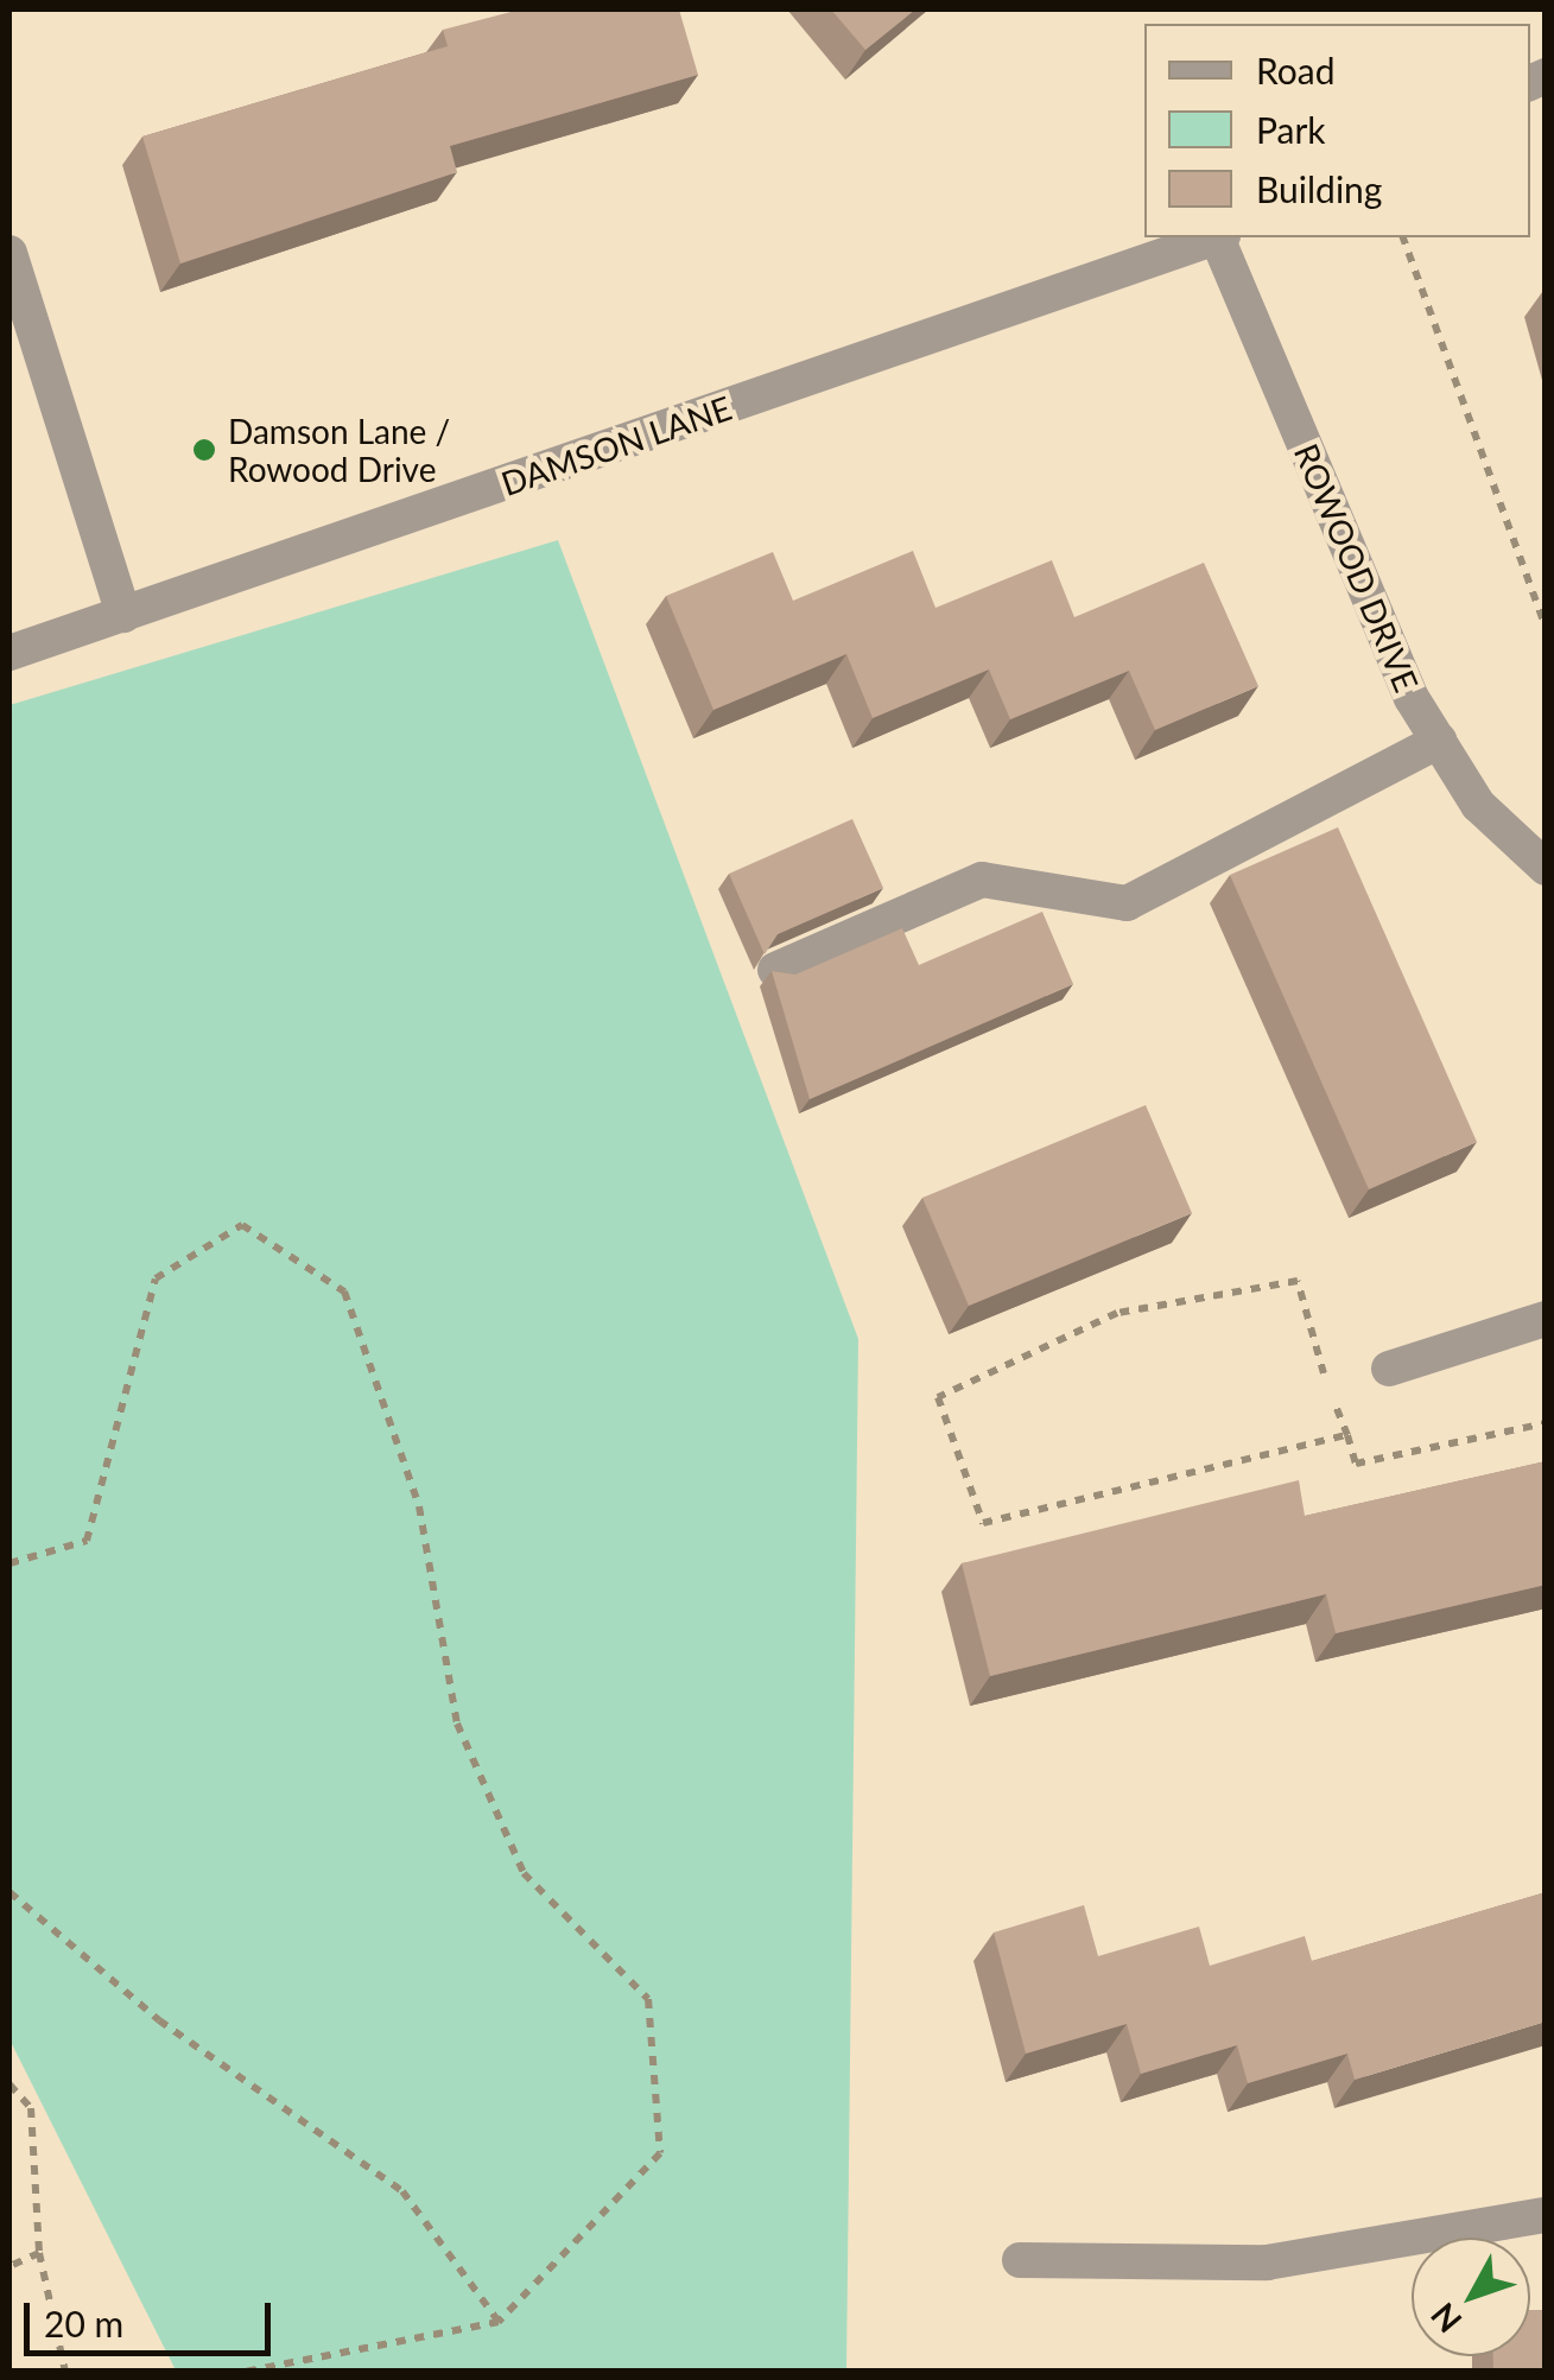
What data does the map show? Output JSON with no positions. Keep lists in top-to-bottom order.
{
  "streets": {
    "street": ["DAMSON LANE", "ROWOOD DRIVE"]
  },
  "places": ["Damson Lane / Rowood Drive"],
  "legend": ["Road", "Park", "Building"],
  "scale_bar": "20 m",
  "north": "bottom left"
}
